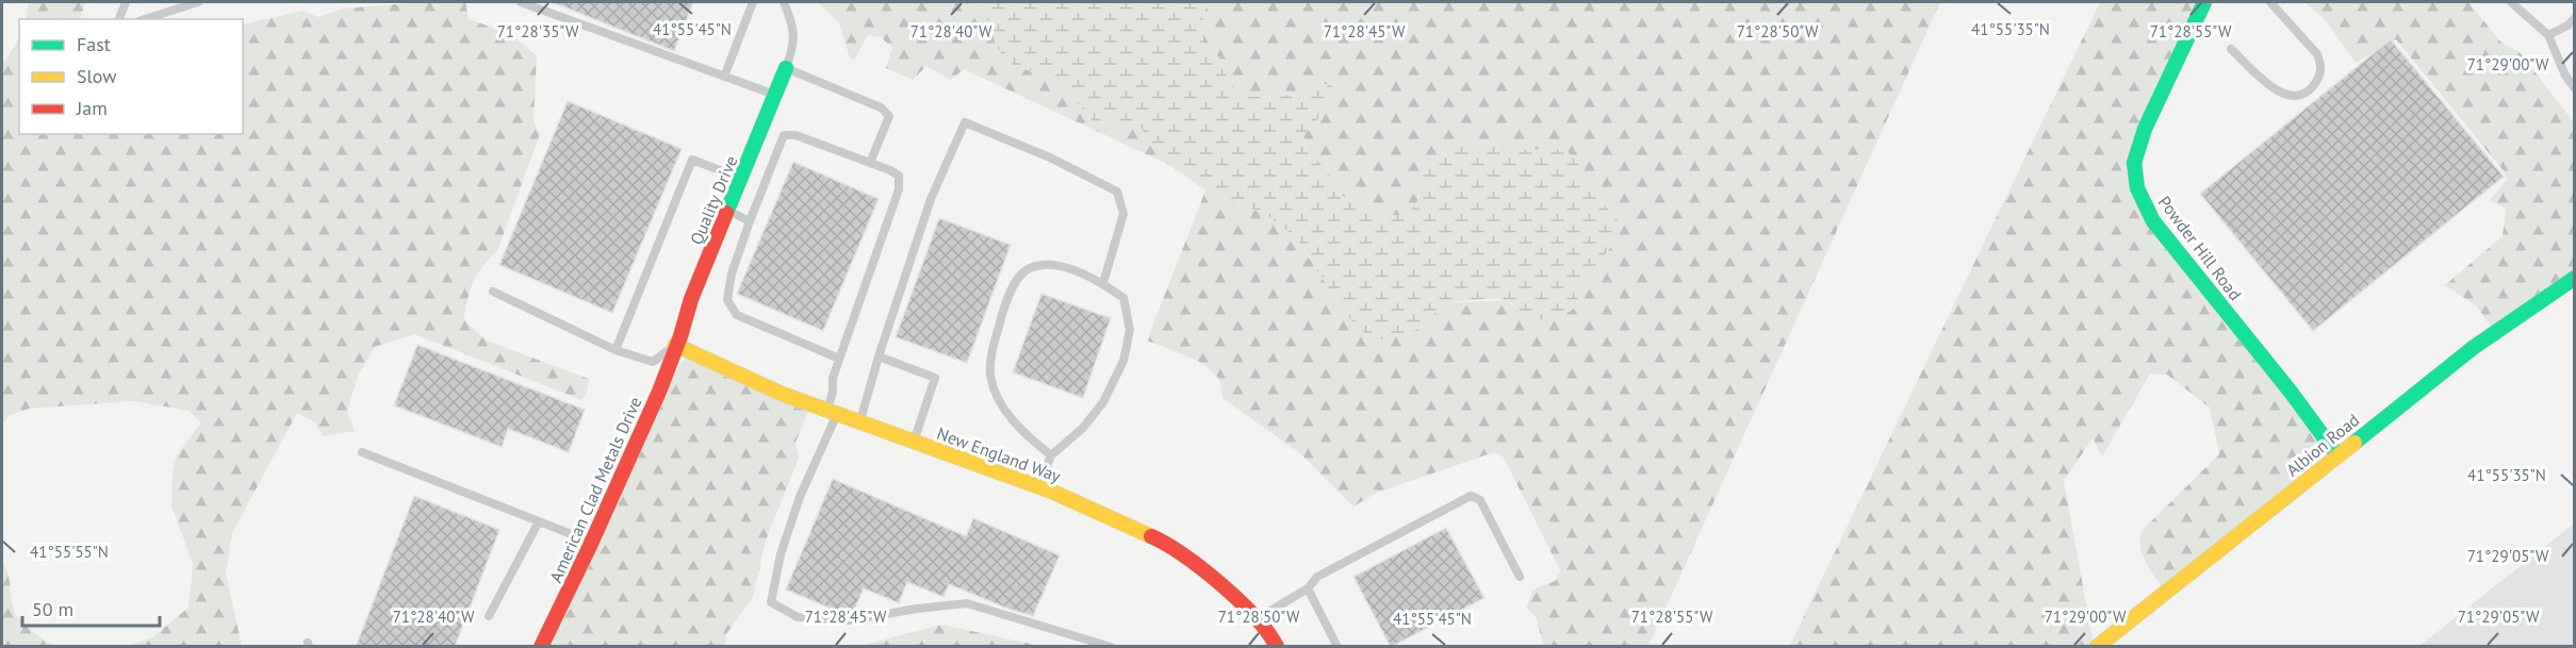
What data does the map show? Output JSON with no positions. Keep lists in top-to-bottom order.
{
  "streets": {
    "street": [
      "Quality Drive",
      "Powder Hill Road",
      "Albion Road",
      "New England Way",
      "American Clad Metals Drive"
    ]
  },
  "crossings": [
    ["Quality Drive", "New England Way"],
    ["Quality Drive", "American Clad Metals Drive"],
    ["Powder Hill Road", "Albion Road"],
    ["New England Way", "American Clad Metals Drive"]
  ],
  "legend": ["Fast", "Slow", "Jam"],
  "scale_bar": "50 m",
  "coordinates": [
    "41°55'45\"N",
    "41°55'35\"N",
    "71°28'35\"W",
    "71°28'40\"W",
    "71°28'45\"W",
    "71°28'50\"W",
    "71°28'55\"W",
    "71°29'00\"W",
    "41°55'55\"N",
    "71°29'05\"W"
  ]
}
